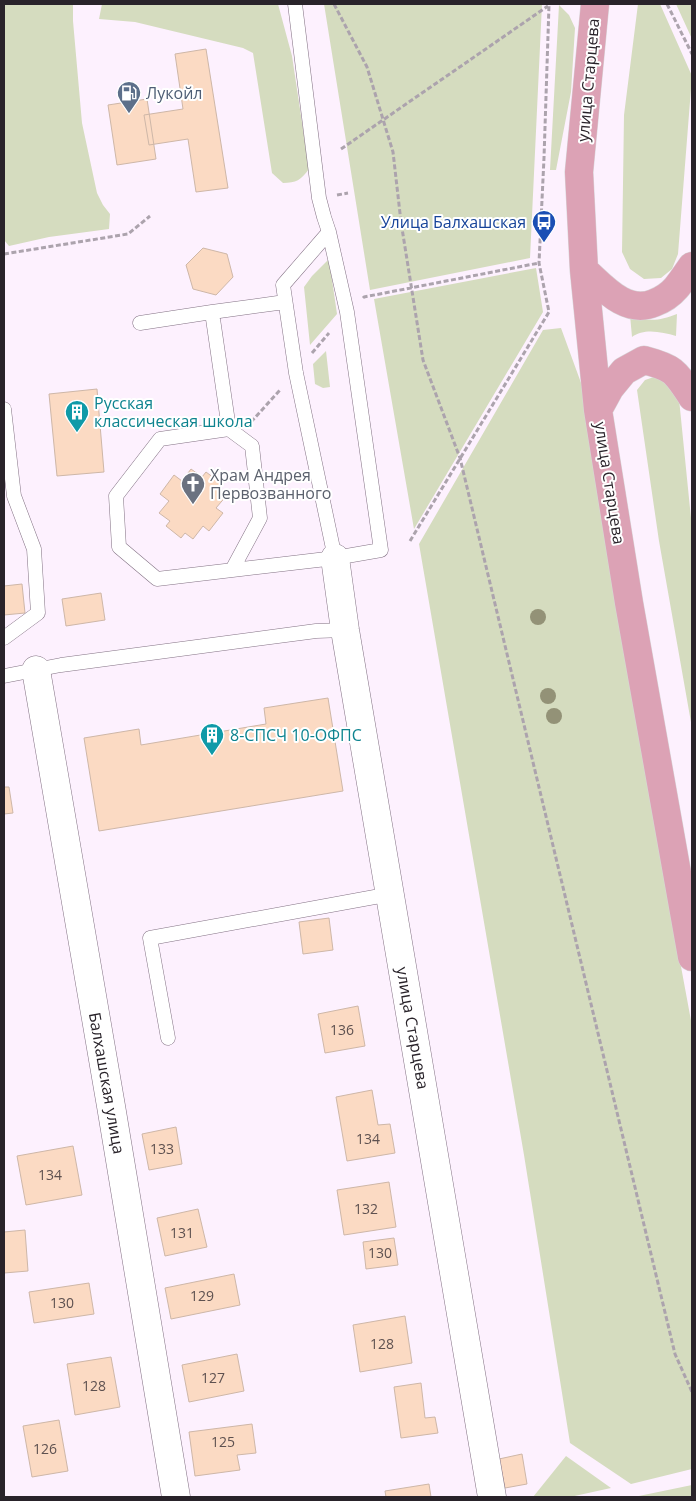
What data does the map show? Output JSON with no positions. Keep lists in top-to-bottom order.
{
  "streets": {
    "main road": ["улица Старцева"],
    "street": ["Балхашская улица"]
  },
  "places": {
    "fuel station": ["Лукойл"],
    "bus stop": ["Улица Балхашская"],
    "building": ["Русская классическая школа", "8-СПСЧ 10-ОФПС"],
    "church": ["Храм Андрея Первозванного"]
  },
  "house_numbers": [
    "136",
    "134",
    "133",
    "134",
    "132",
    "131",
    "130",
    "129",
    "130",
    "128",
    "127",
    "128",
    "125",
    "126"
  ]
}
